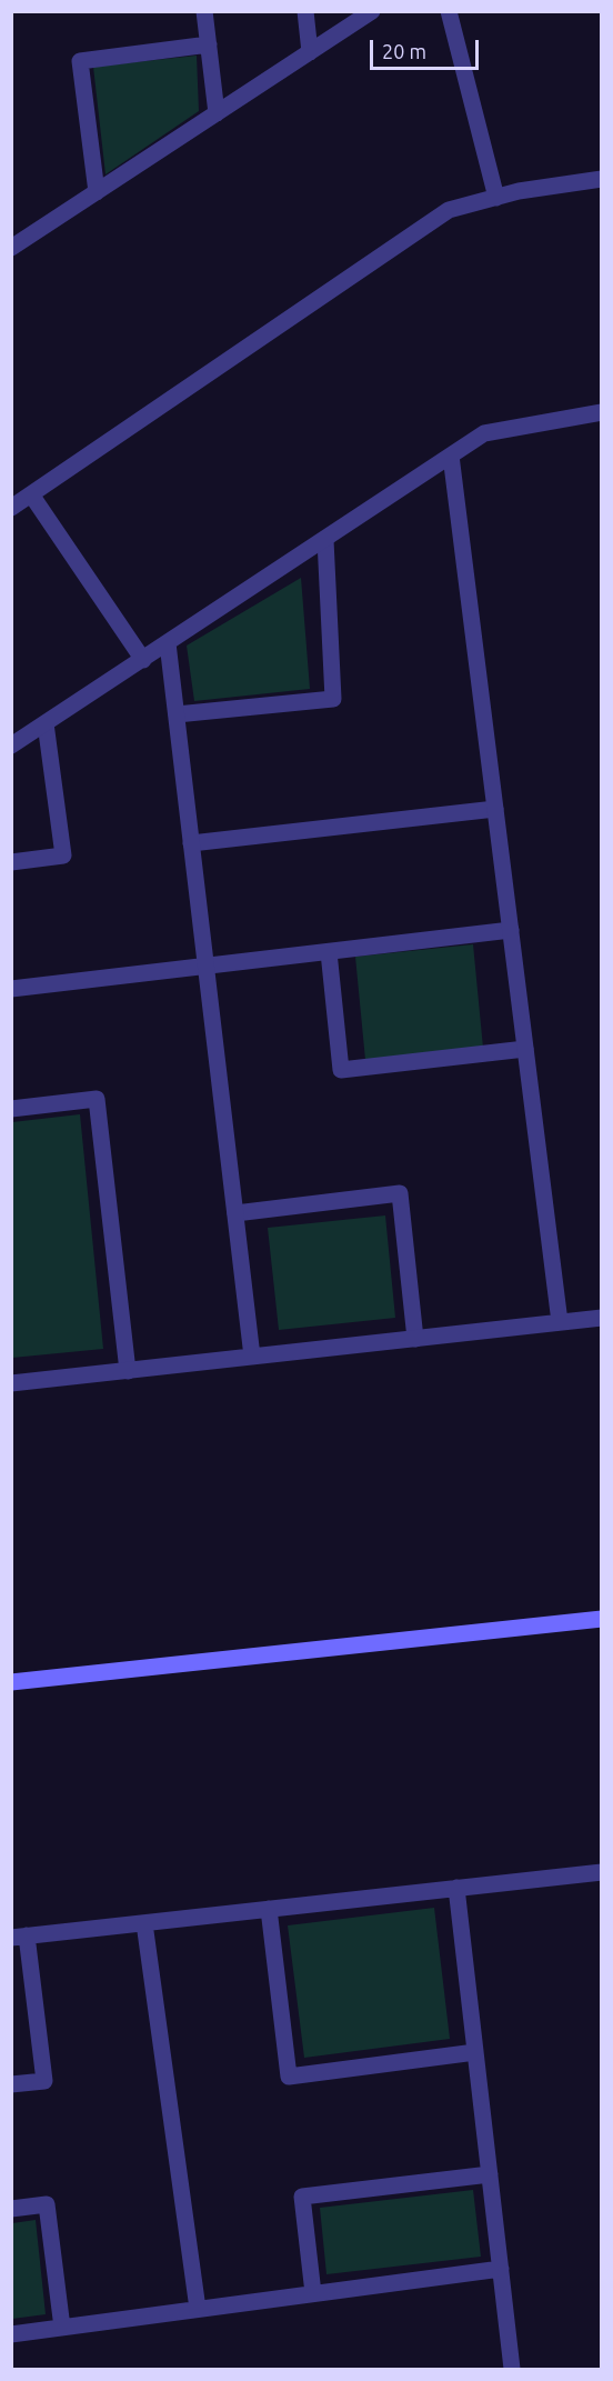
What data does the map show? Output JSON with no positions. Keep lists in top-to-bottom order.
{
  "scale_bar": "20 m"
}
